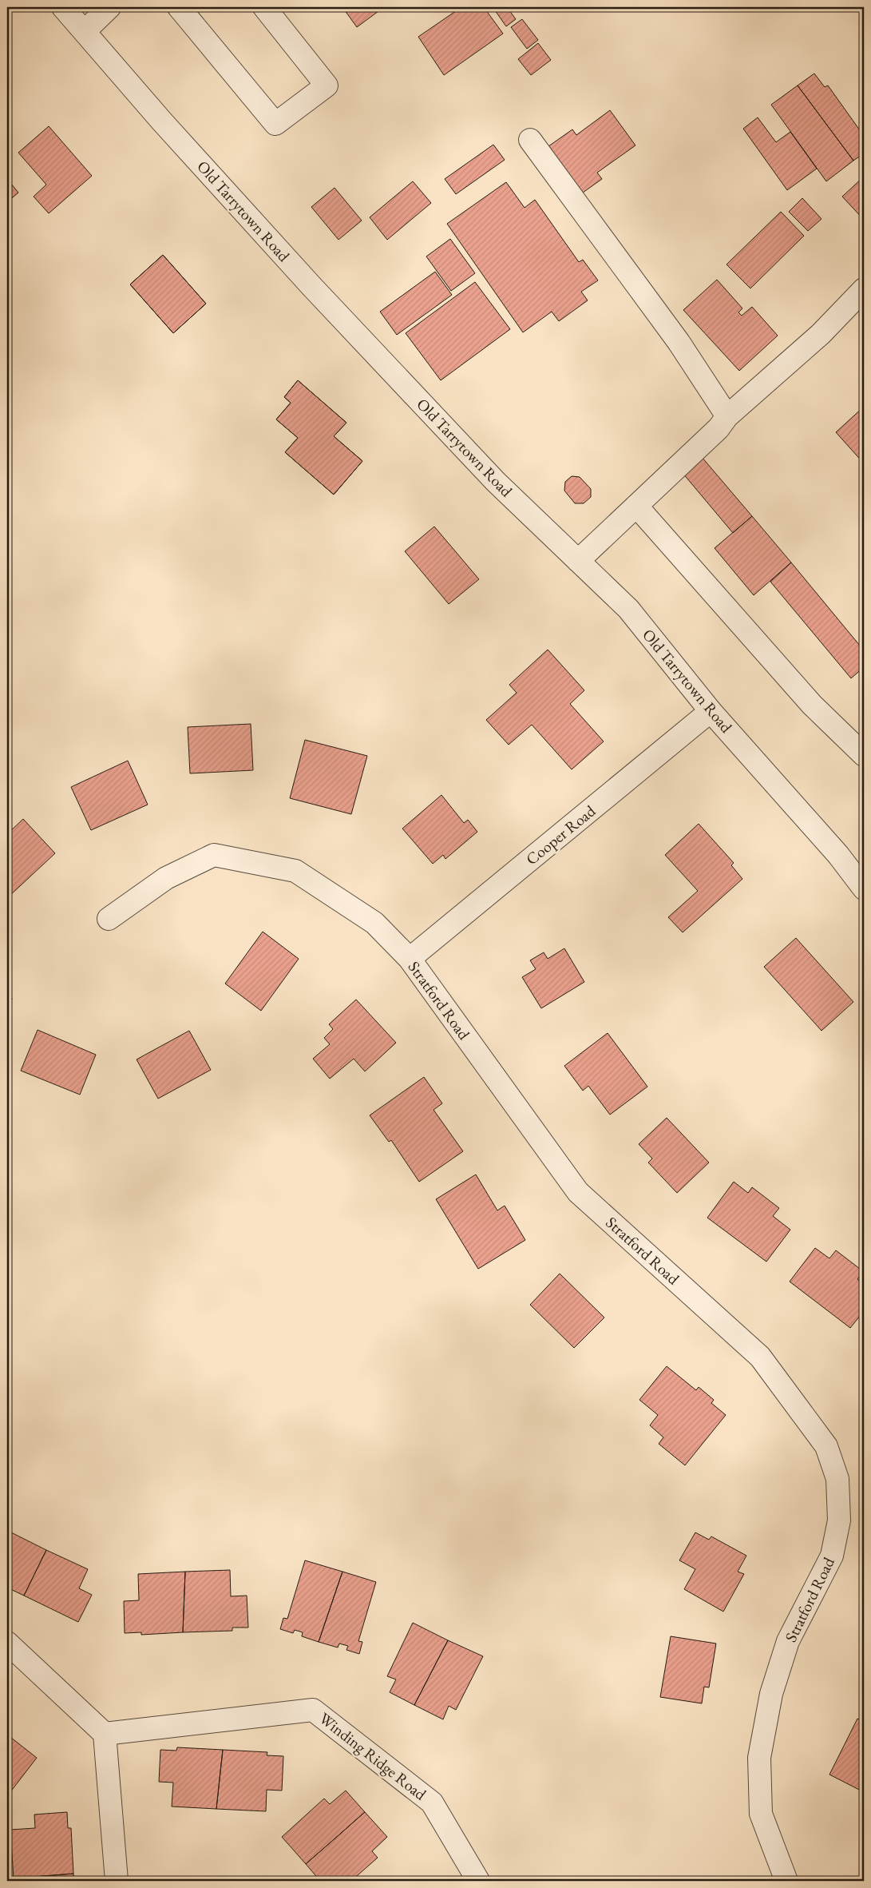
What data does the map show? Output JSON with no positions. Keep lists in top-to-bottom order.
{
  "streets": {
    "street": [
      "Old Tarrytown Road",
      "Cooper Road",
      "Stratford Road",
      "Winding Ridge Road"
    ]
  },
  "crossings": [
    ["Old Tarrytown Road", "Cooper Road"],
    ["Cooper Road", "Stratford Road"]
  ]
}
